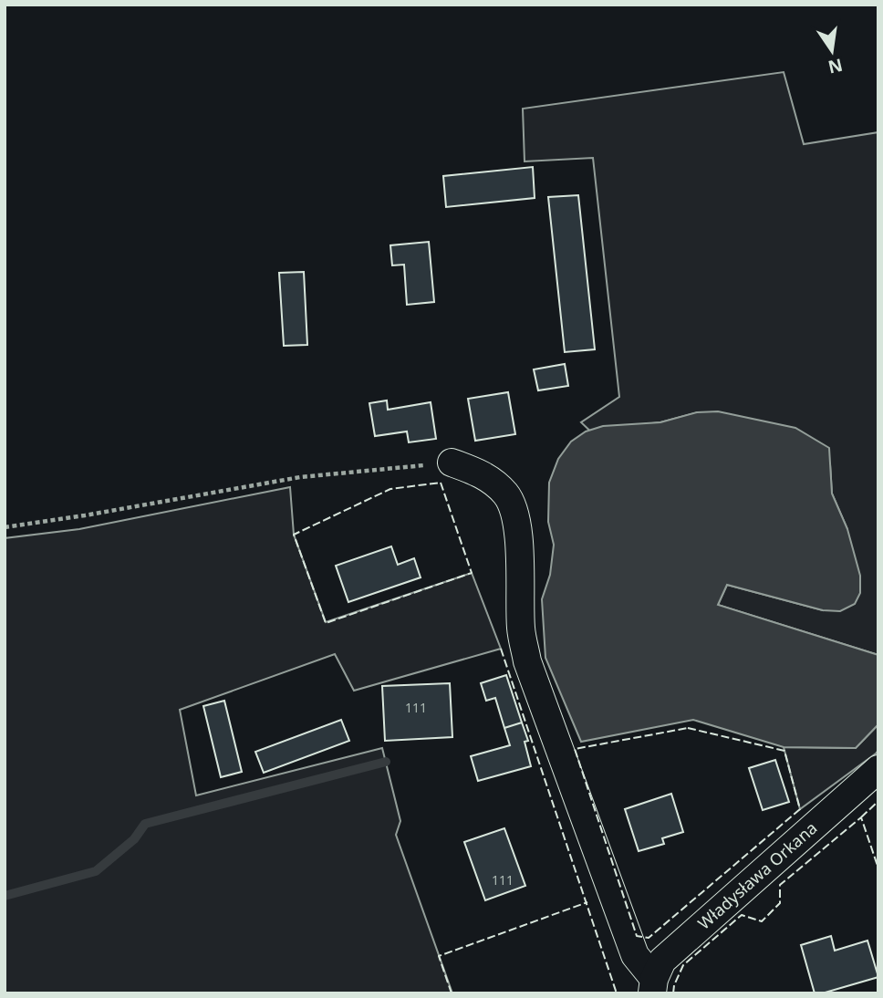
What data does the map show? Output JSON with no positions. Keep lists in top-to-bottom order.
{
  "streets": {
    "street": ["Władysława Orkana"]
  },
  "house_numbers": ["111", "111"],
  "north": "bottom"
}
